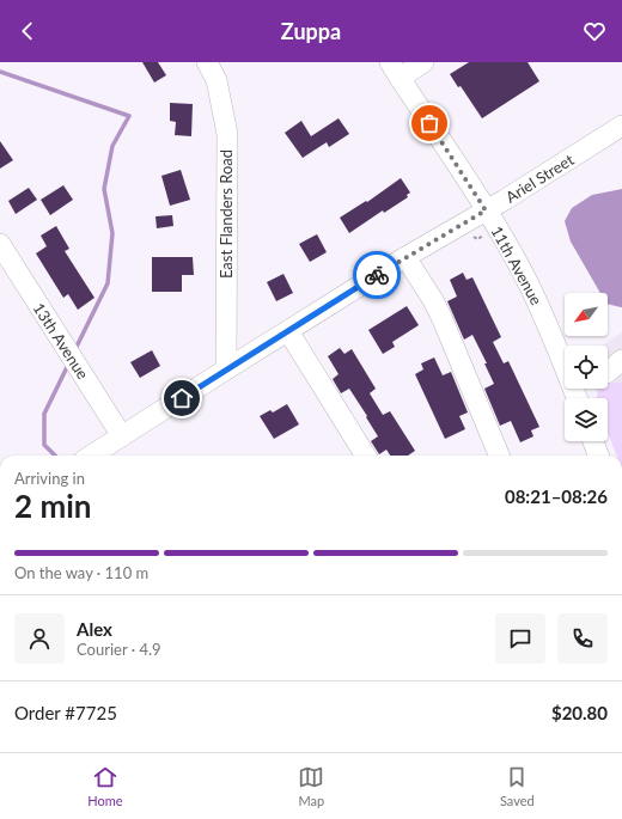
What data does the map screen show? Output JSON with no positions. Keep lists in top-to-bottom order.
{
  "streets": {
    "street": [
      "Ariel Street",
      "East Flanders Road",
      "11th Avenue",
      "13th Avenue"
    ]
  },
  "crossings": [
    ["Ariel Street", "East Flanders Road"],
    ["Ariel Street", "11th Avenue"],
    ["Ariel Street", "13th Avenue"]
  ],
  "north": "bottom left",
  "page": {
    "header": "Zuppa",
    "heading": ["2 min", "Arriving in", "08:21–08:26"],
    "panel": [
      "Alex",
      "Courier · 4.9",
      "Order #7725",
      "$20.80"
    ],
    "bar": "On the way · 110 m",
    "tabs": ["Home", "Map", "Saved"]
  }
}
